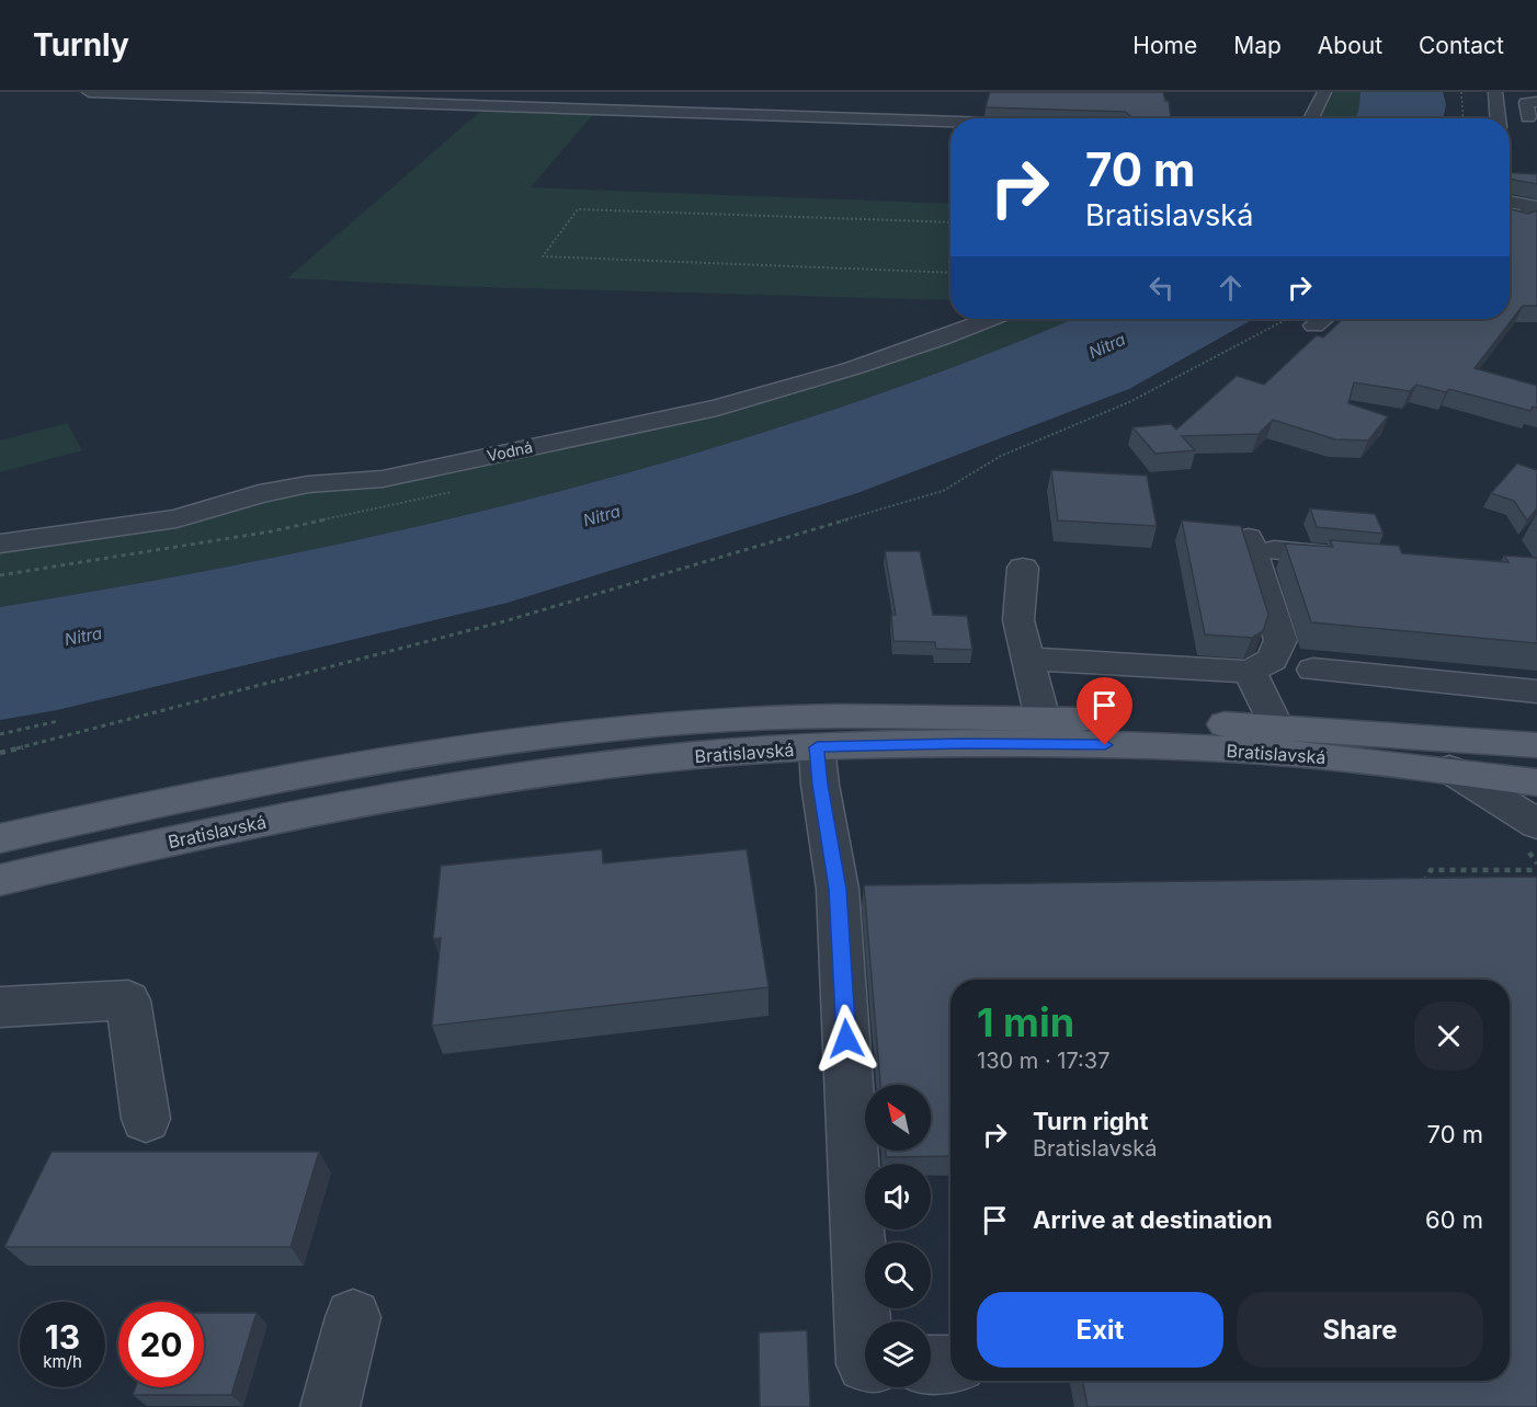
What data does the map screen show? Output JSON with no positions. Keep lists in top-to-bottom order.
{
  "streets": {
    "main road": ["Bratislavská"],
    "street": ["Vodná"]
  },
  "water": ["Nitra"],
  "north": "top left",
  "page": {
    "header": "Turnly",
    "nav": [
      "Home",
      "Map",
      "About",
      "Contact"
    ],
    "turn": ["70 m", "Bratislavská"],
    "heading": ["1 min", "130 m · 17:37"],
    "list": [
      {
        "name": "Turn right",
        "note": "Bratislavská",
        "value": "70 m"
      },
      {
        "name": "Arrive at destination",
        "value": "60 m"
      }
    ],
    "buttons": ["Exit", "Share"],
    "speed": "13 km/h",
    "limit": "20"
  }
}
